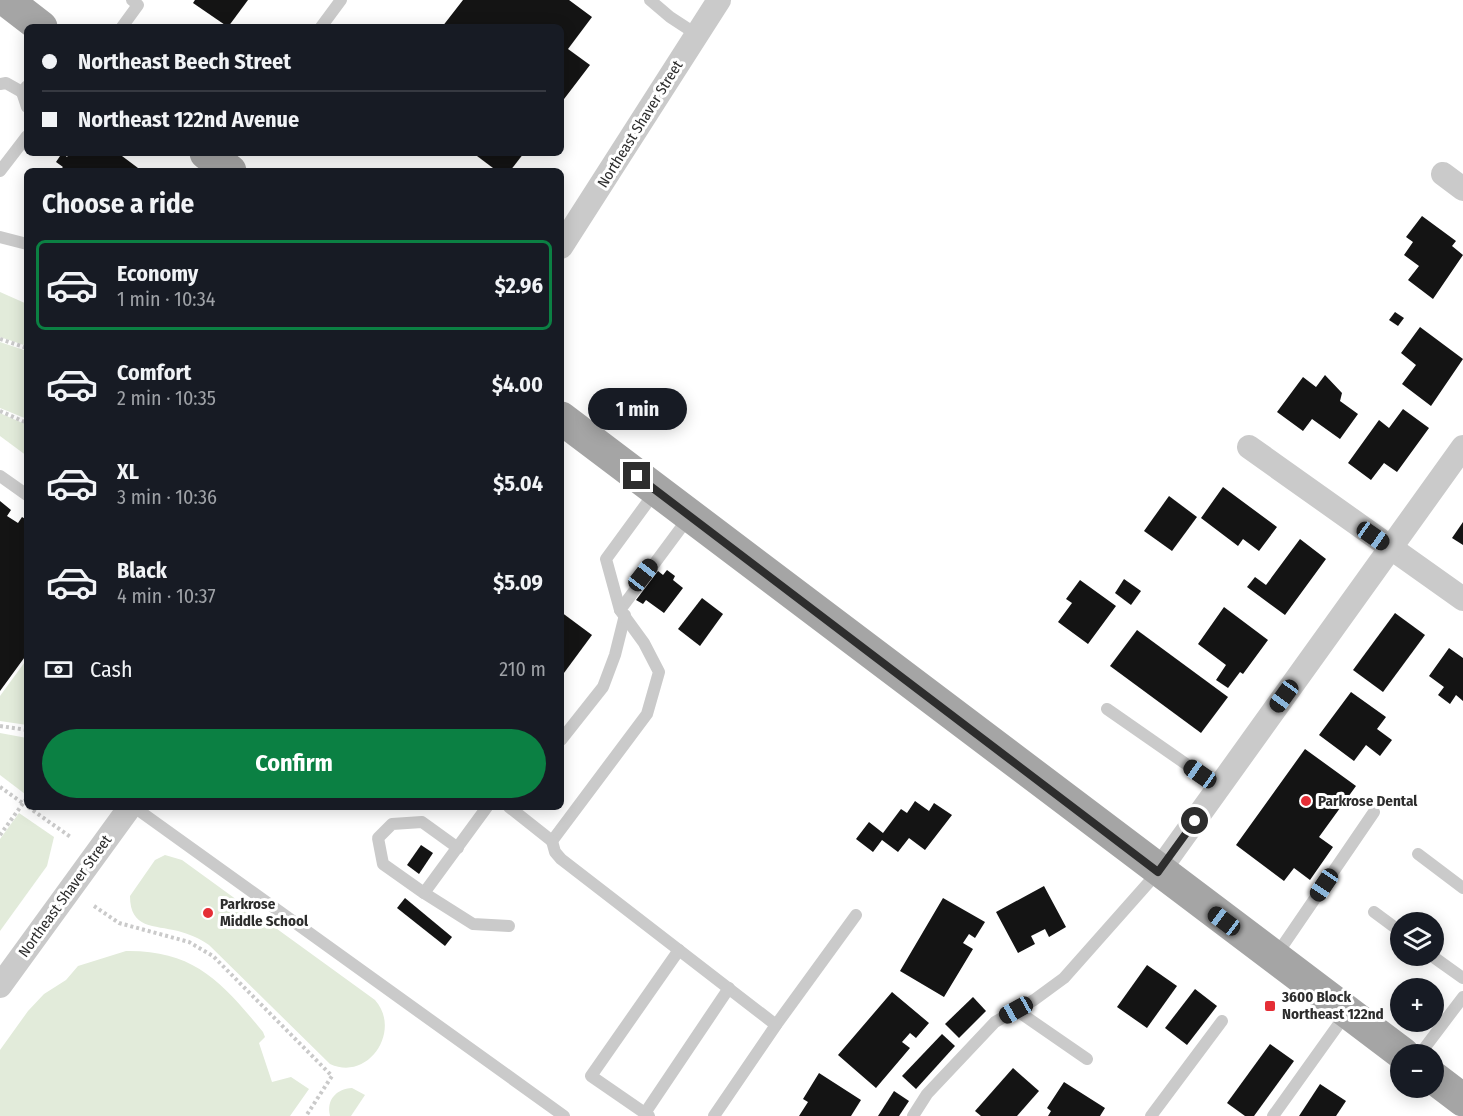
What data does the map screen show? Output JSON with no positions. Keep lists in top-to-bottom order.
{
  "streets": {
    "street": ["Northeast Shaver Street"]
  },
  "places": {
    "other": ["Parkrose Dental", "Parkrose Middle School"],
    "transit": ["3600 Block Northeast 122nd"]
  },
  "page": {
    "banner": ["Northeast Beech Street", "Northeast 122nd Avenue"],
    "heading": "Choose a ride",
    "list": [
      {
        "name": "Economy",
        "note": "1 min · 10:34",
        "value": "$2.96"
      },
      {
        "name": "Comfort",
        "note": "2 min · 10:35",
        "value": "$4.00"
      },
      {
        "name": "XL",
        "note": "3 min · 10:36",
        "value": "$5.04"
      },
      {
        "name": "Black",
        "note": "4 min · 10:37",
        "value": "$5.09"
      }
    ],
    "bubble": "1 min",
    "pay": ["Cash", "210 m"],
    "buttons": "Confirm",
    "map_buttons": ["+", "−"]
  }
}
